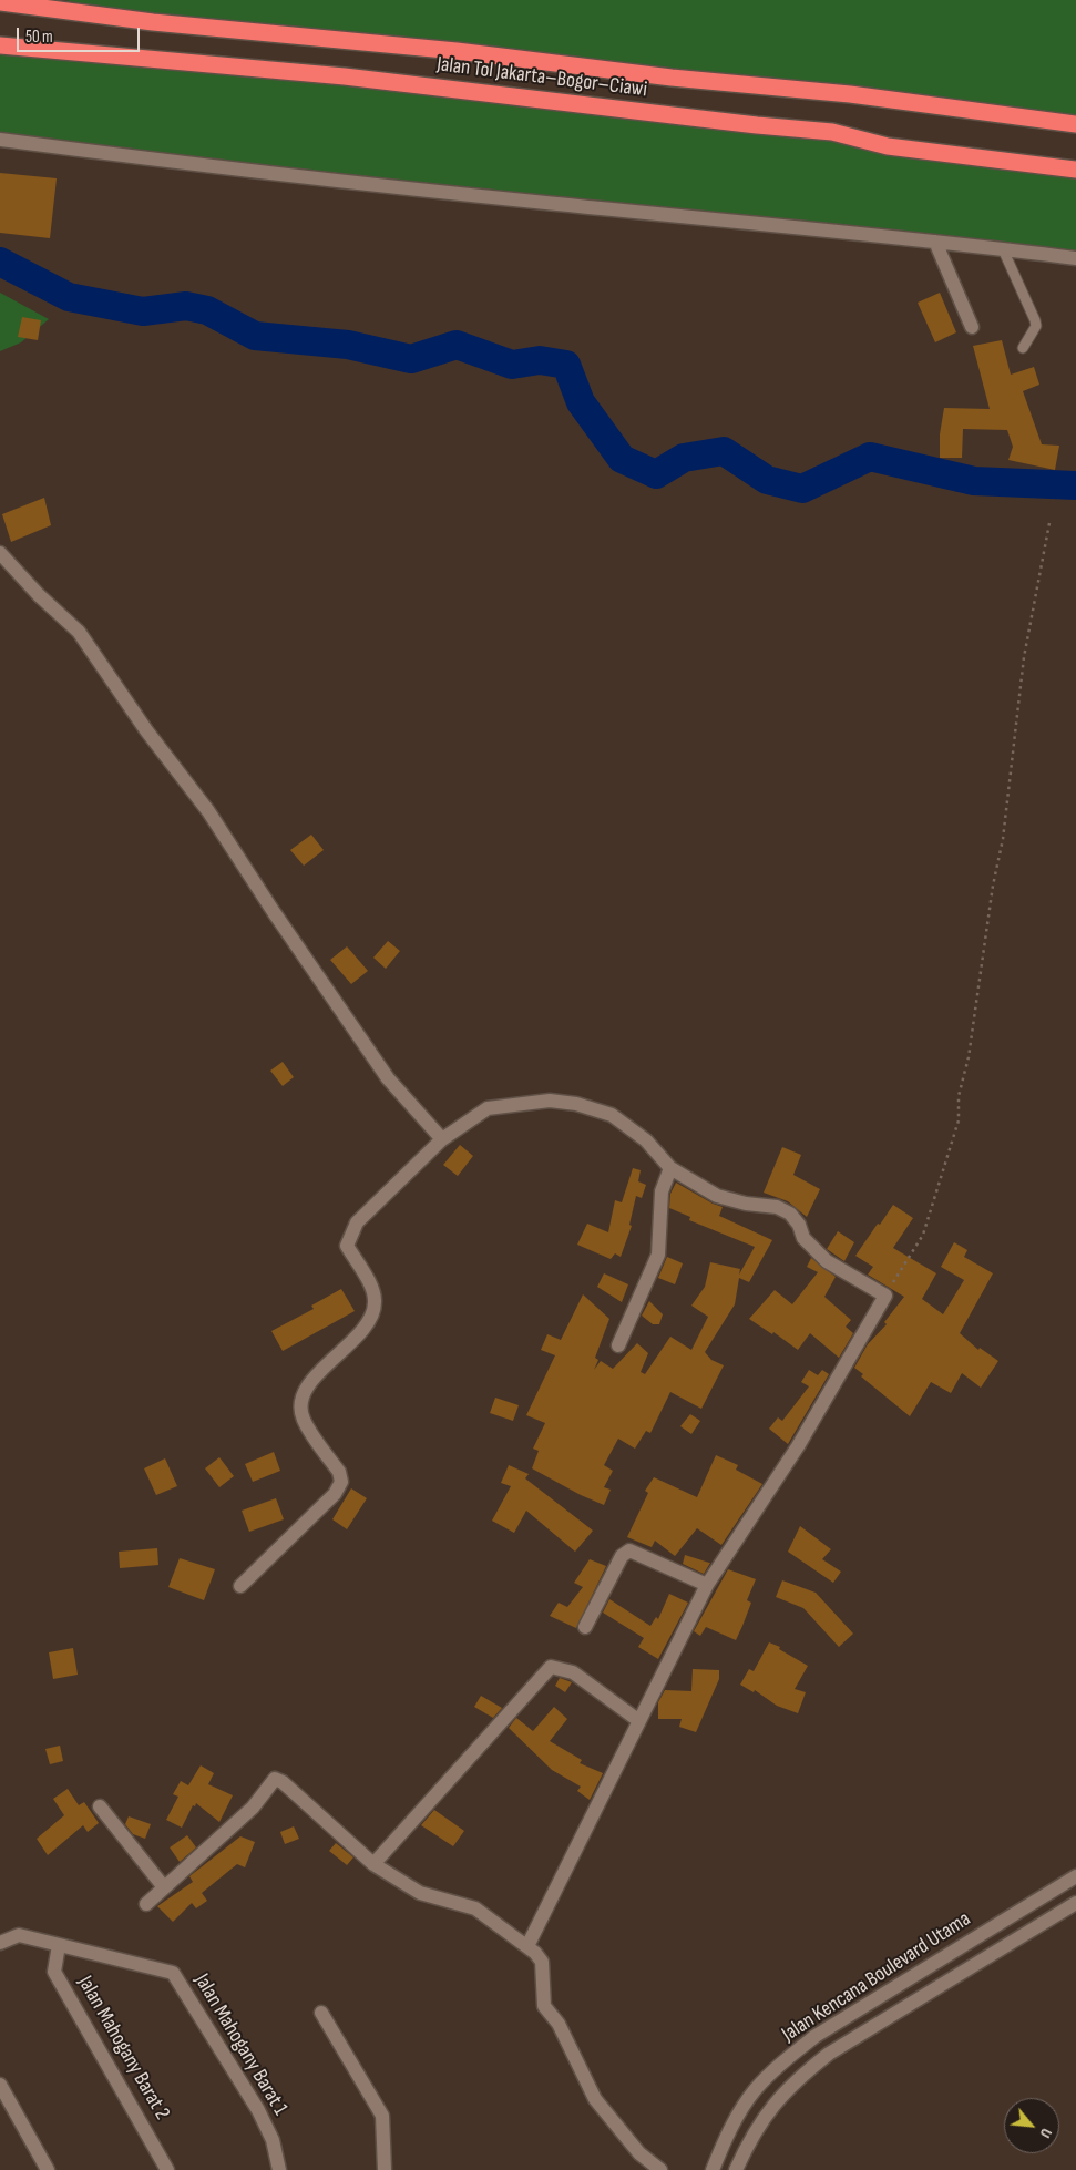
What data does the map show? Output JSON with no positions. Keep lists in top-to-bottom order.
{
  "streets": {
    "highway": ["Jalan Tol Jakarta–Bogor–Ciawi"],
    "street": ["Jalan Kencana Boulevard Utama", "Jalan Mahogany Barat 1", "Jalan Mahogany Barat 2"]
  },
  "crossings": [
    ["Jalan Mahogany Barat 1", "Jalan Mahogany Barat 2"]
  ],
  "scale_bar": "50 m",
  "north": "bottom right"
}
